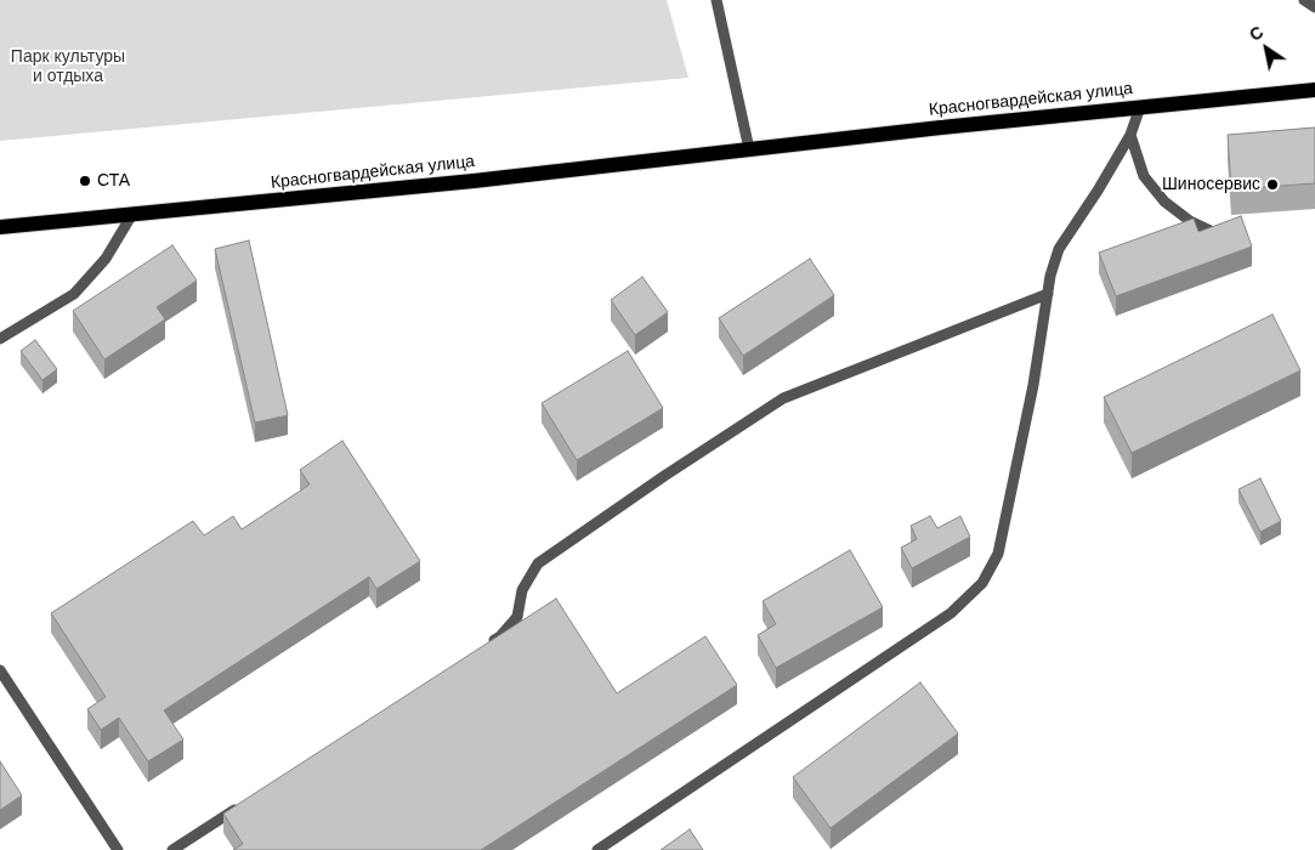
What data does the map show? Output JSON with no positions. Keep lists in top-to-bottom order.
{
  "streets": {
    "main road": ["Красногвардейская улица"]
  },
  "parks": ["Парк культуры и отдыха"],
  "places": ["СТА", "Шиносервис"],
  "north": "top left"
}
